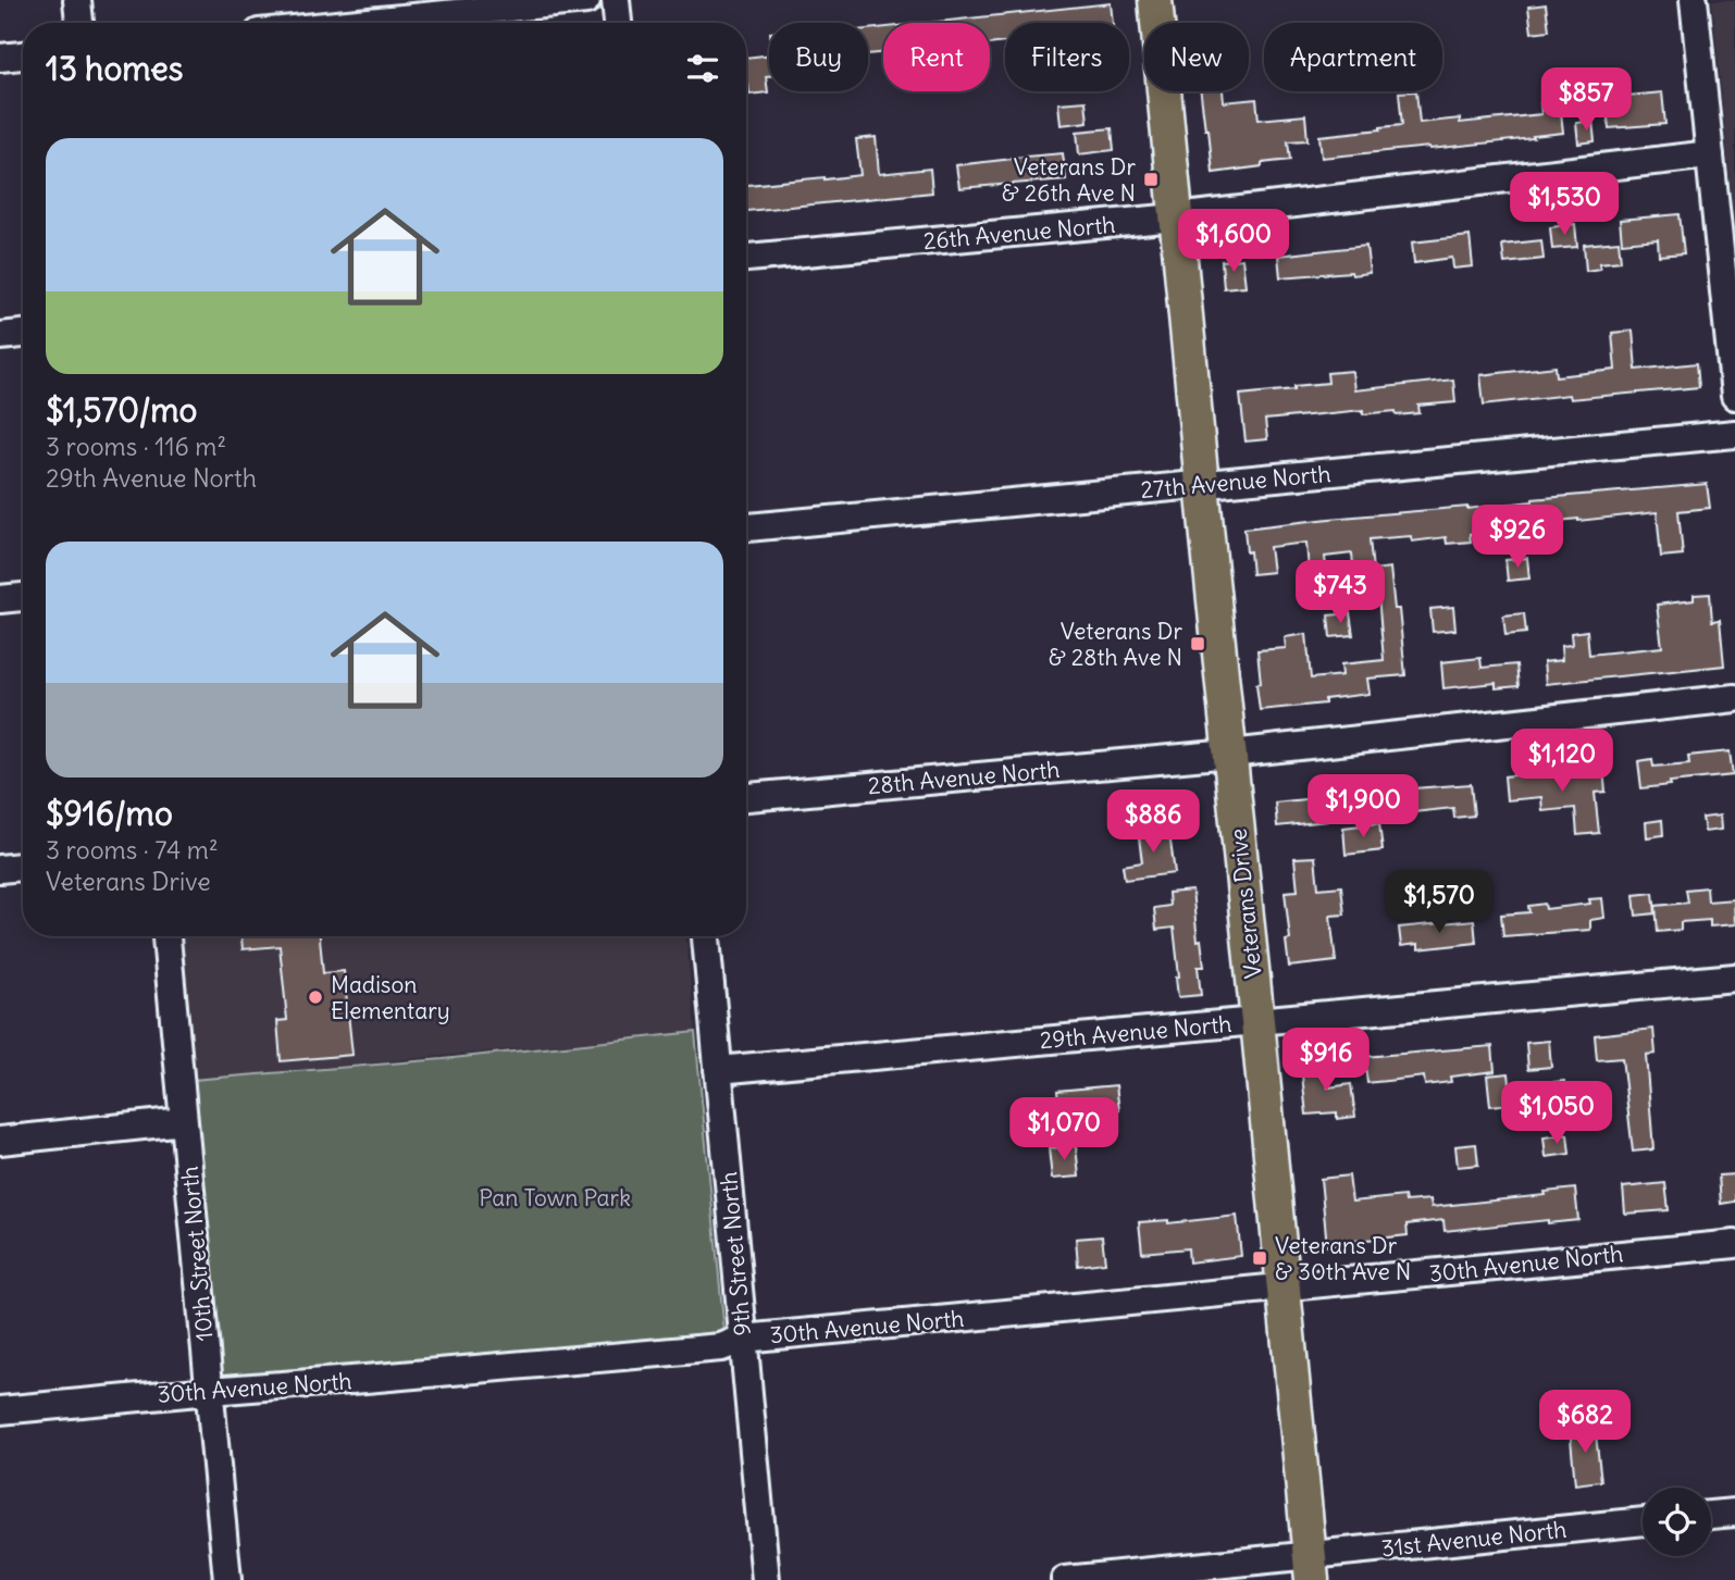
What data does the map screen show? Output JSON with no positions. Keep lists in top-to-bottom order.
{
  "streets": {
    "main road": ["Veterans Drive"],
    "street": [
      "26th Avenue North",
      "27th Avenue North",
      "28th Avenue North",
      "29th Avenue North",
      "10th Street North",
      "9th Street North",
      "30th Avenue North",
      "31st Avenue North"
    ]
  },
  "crossings": [
    ["26th Avenue North", "Veterans Drive"],
    ["27th Avenue North", "Veterans Drive"],
    ["28th Avenue North", "Veterans Drive"],
    ["Veterans Drive", "29th Avenue North"],
    ["Veterans Drive", "30th Avenue North"],
    ["Veterans Drive", "31st Avenue North"],
    ["29th Avenue North", "9th Street North"],
    ["10th Street North", "30th Avenue North"],
    ["9th Street North", "30th Avenue North"]
  ],
  "parks": ["Pan Town Park"],
  "places": {
    "transit": ["Veterans Dr & 26th Ave N", "Veterans Dr & 28th Ave N", "Veterans Dr & 30th Ave N"],
    "other": ["Madison Elementary"]
  },
  "page": {
    "chip": [
      "Buy",
      "Rent",
      "Filters",
      "New",
      "Apartment"
    ],
    "heading": "13 homes",
    "price": [
      "$857",
      "$1,530",
      "$1,600",
      "$926",
      "$743",
      "$1,120",
      "$1,900",
      "$886",
      "$1,570",
      "$916",
      "$1,050",
      "$1,070",
      "$682"
    ],
    "list": [
      {
        "name": "$1,570/mo",
        "note": "3 rooms · 116 m² · 29th Avenue North"
      },
      {
        "name": "$916/mo",
        "note": "3 rooms · 74 m² · Veterans Drive"
      }
    ]
  }
}
